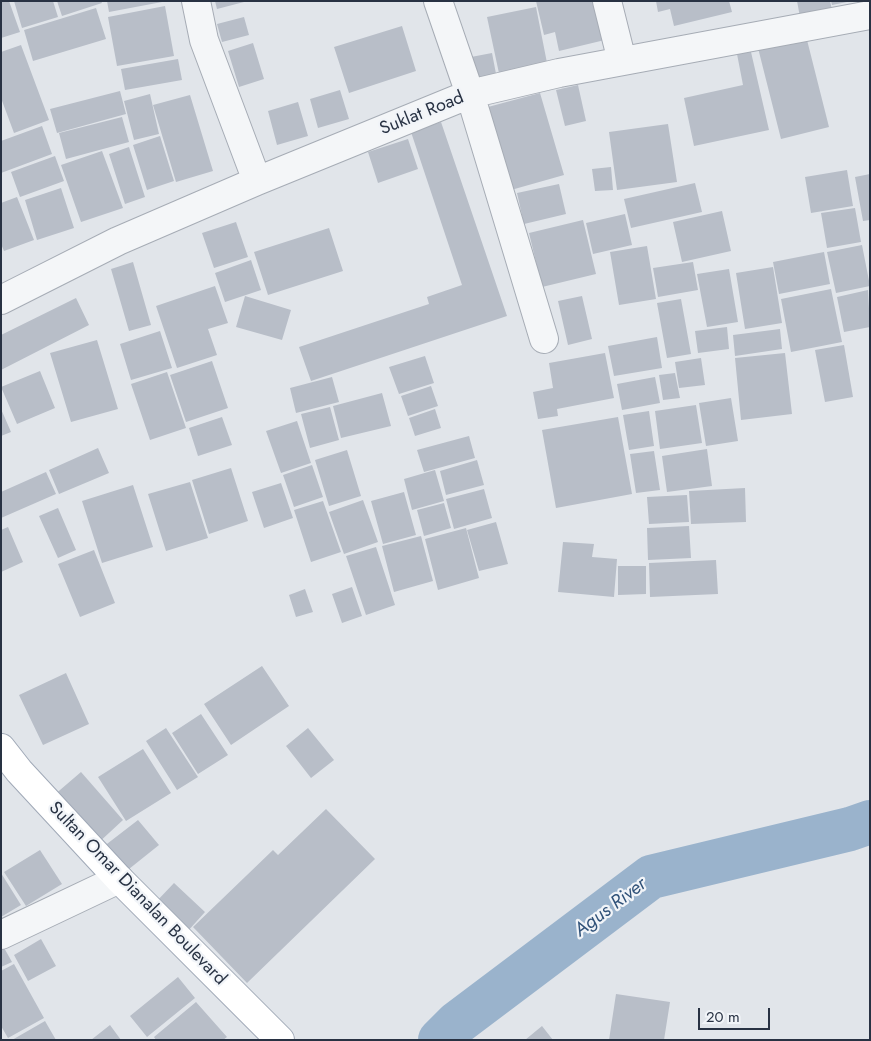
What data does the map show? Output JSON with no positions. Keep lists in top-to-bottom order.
{
  "streets": {
    "main road": ["Sultan Omar Dianalan Boulevard"],
    "street": ["Suklat Road"]
  },
  "water": ["Agus River"],
  "scale_bar": "20 m"
}
